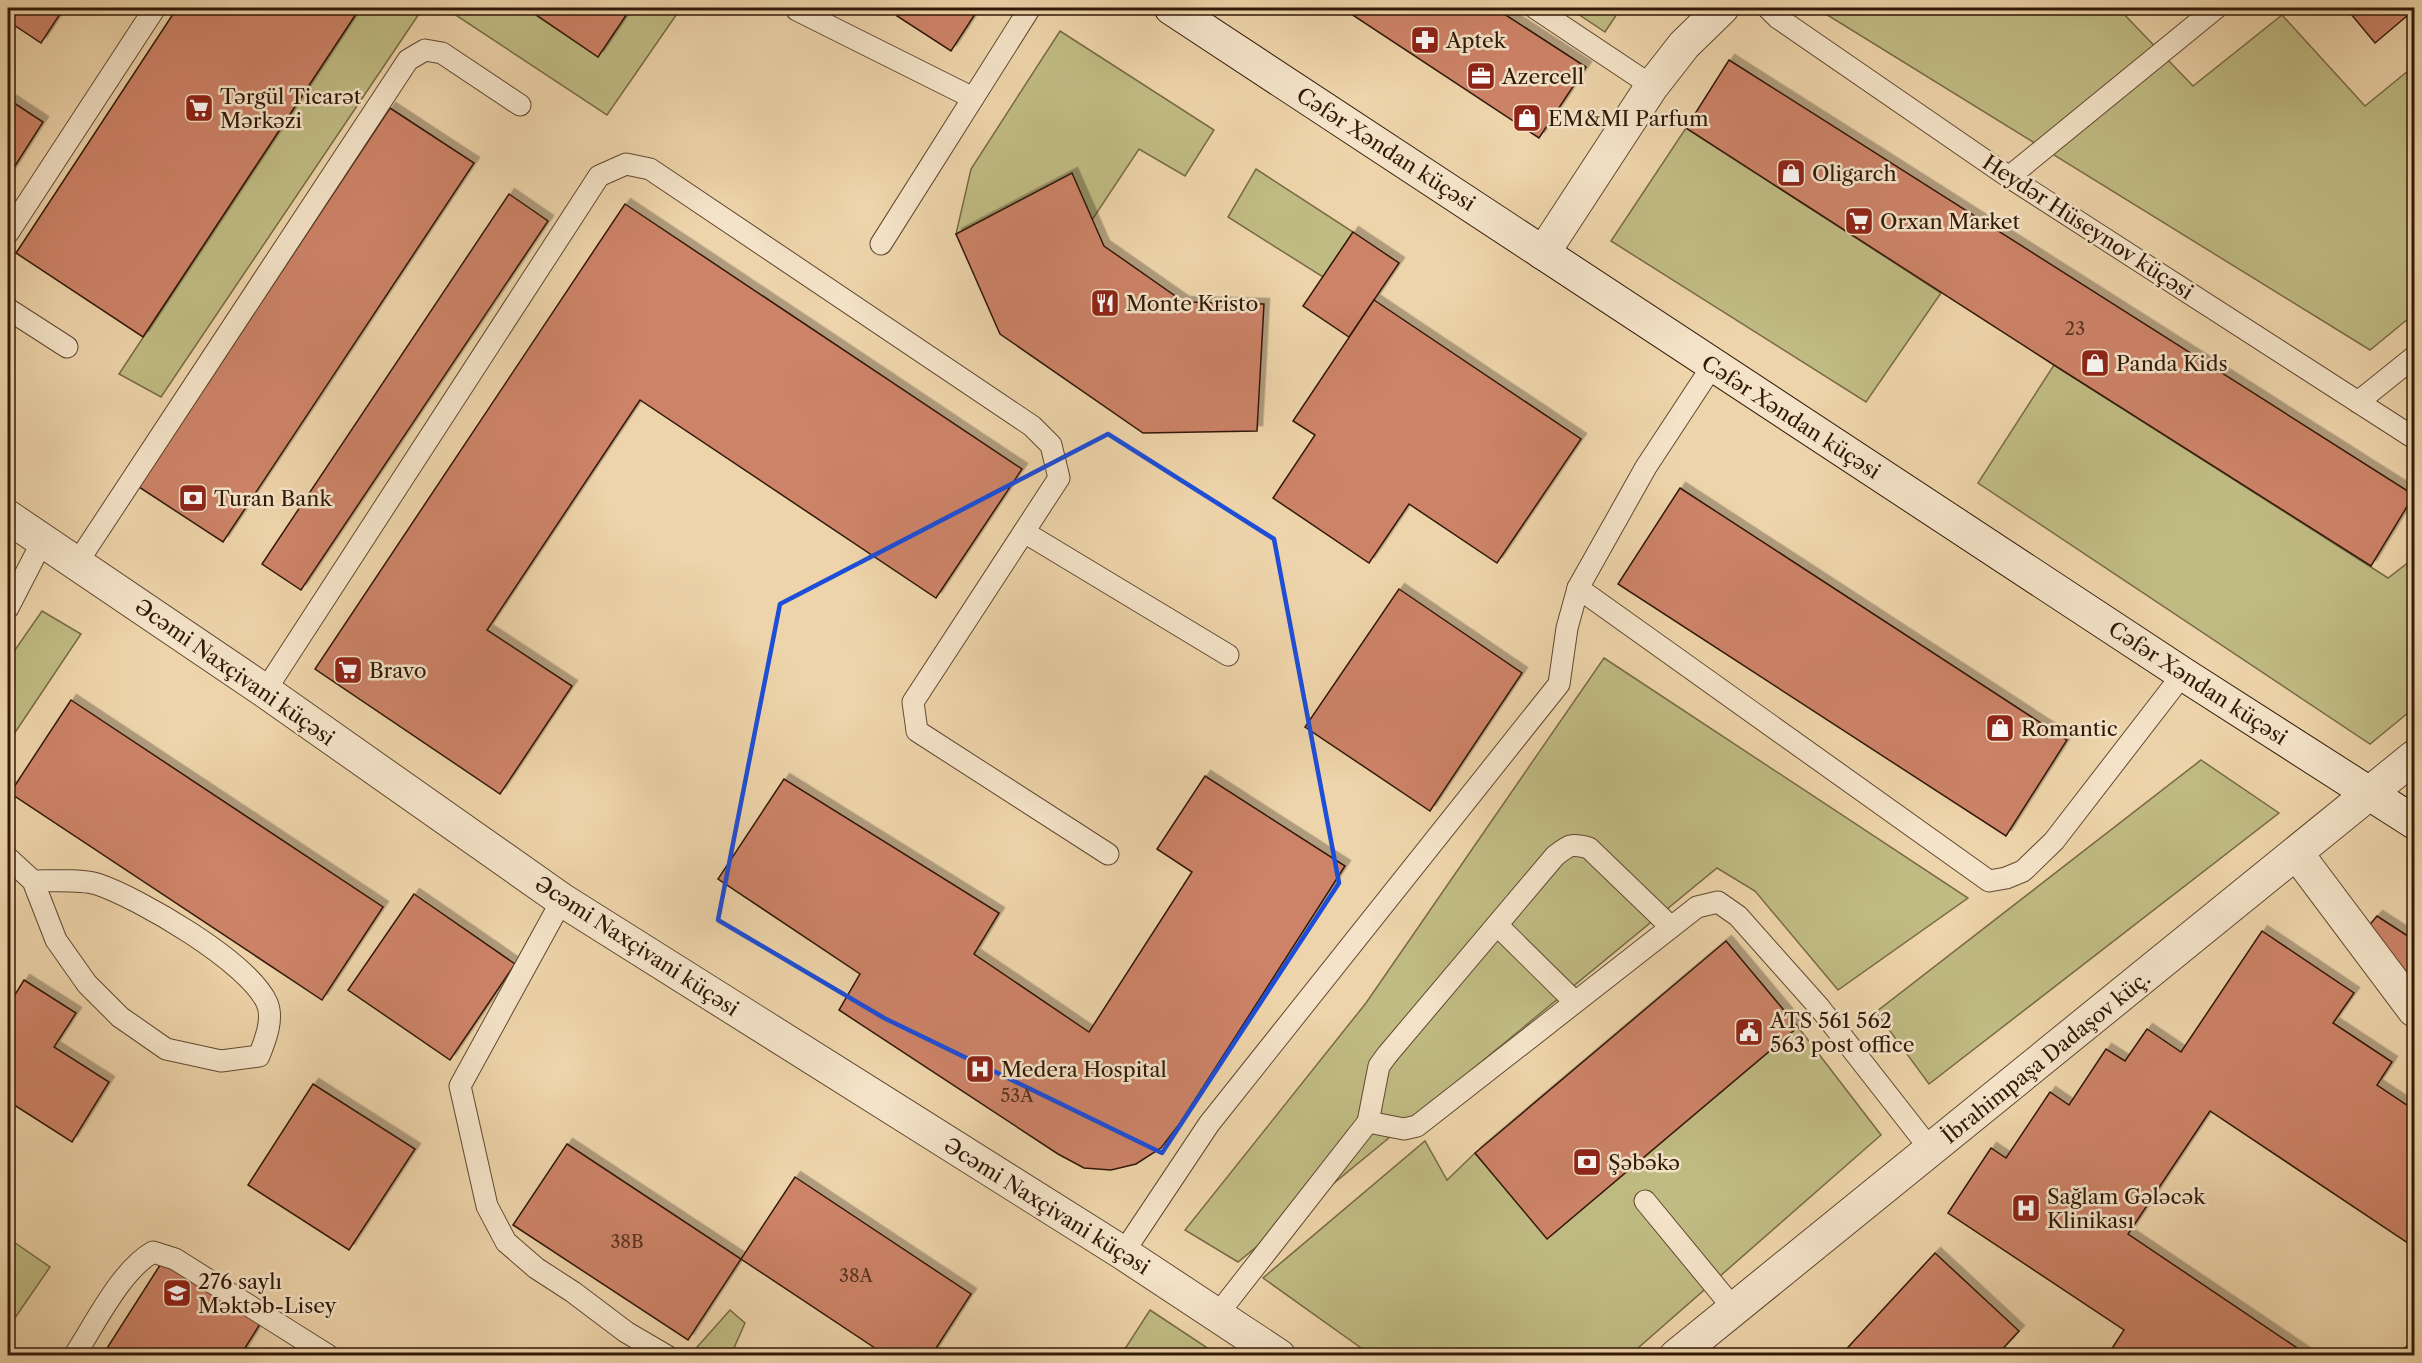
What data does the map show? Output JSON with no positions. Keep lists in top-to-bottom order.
{
  "streets": {
    "street": ["Cəfər Xəndan küçəsi", "Əcəmi Naxçivani küçəsi", "İbrahimpaşa Dadaşov küç."],
    "lane": ["Heydər Hüseynov küçəsi"]
  },
  "crossings": [
    ["Cəfər Xəndan küçəsi", "İbrahimpaşa Dadaşov küç."]
  ],
  "places": {
    "pharmacy": ["Aptek"],
    "office": ["Azercell"],
    "supermarket": ["Tərgül Ticarət Mərkəzi", "Orxan Market", "Bravo"],
    "shop": [
      "EM&MI Parfum",
      "Oligarch",
      "Panda Kids",
      "Romantic"
    ],
    "restaurant": ["Monte Kristo"],
    "bank": ["Turan Bank", "Şəbəkə"],
    "public building": ["ATS 561 562 563 post office"],
    "hospital": ["Medera Hospital", "Sağlam Gələcək Klinikası"],
    "school or university": ["276 saylı Məktəb-Lisey"]
  },
  "house_numbers": [
    "23",
    "53A",
    "38B",
    "38A"
  ]
}
